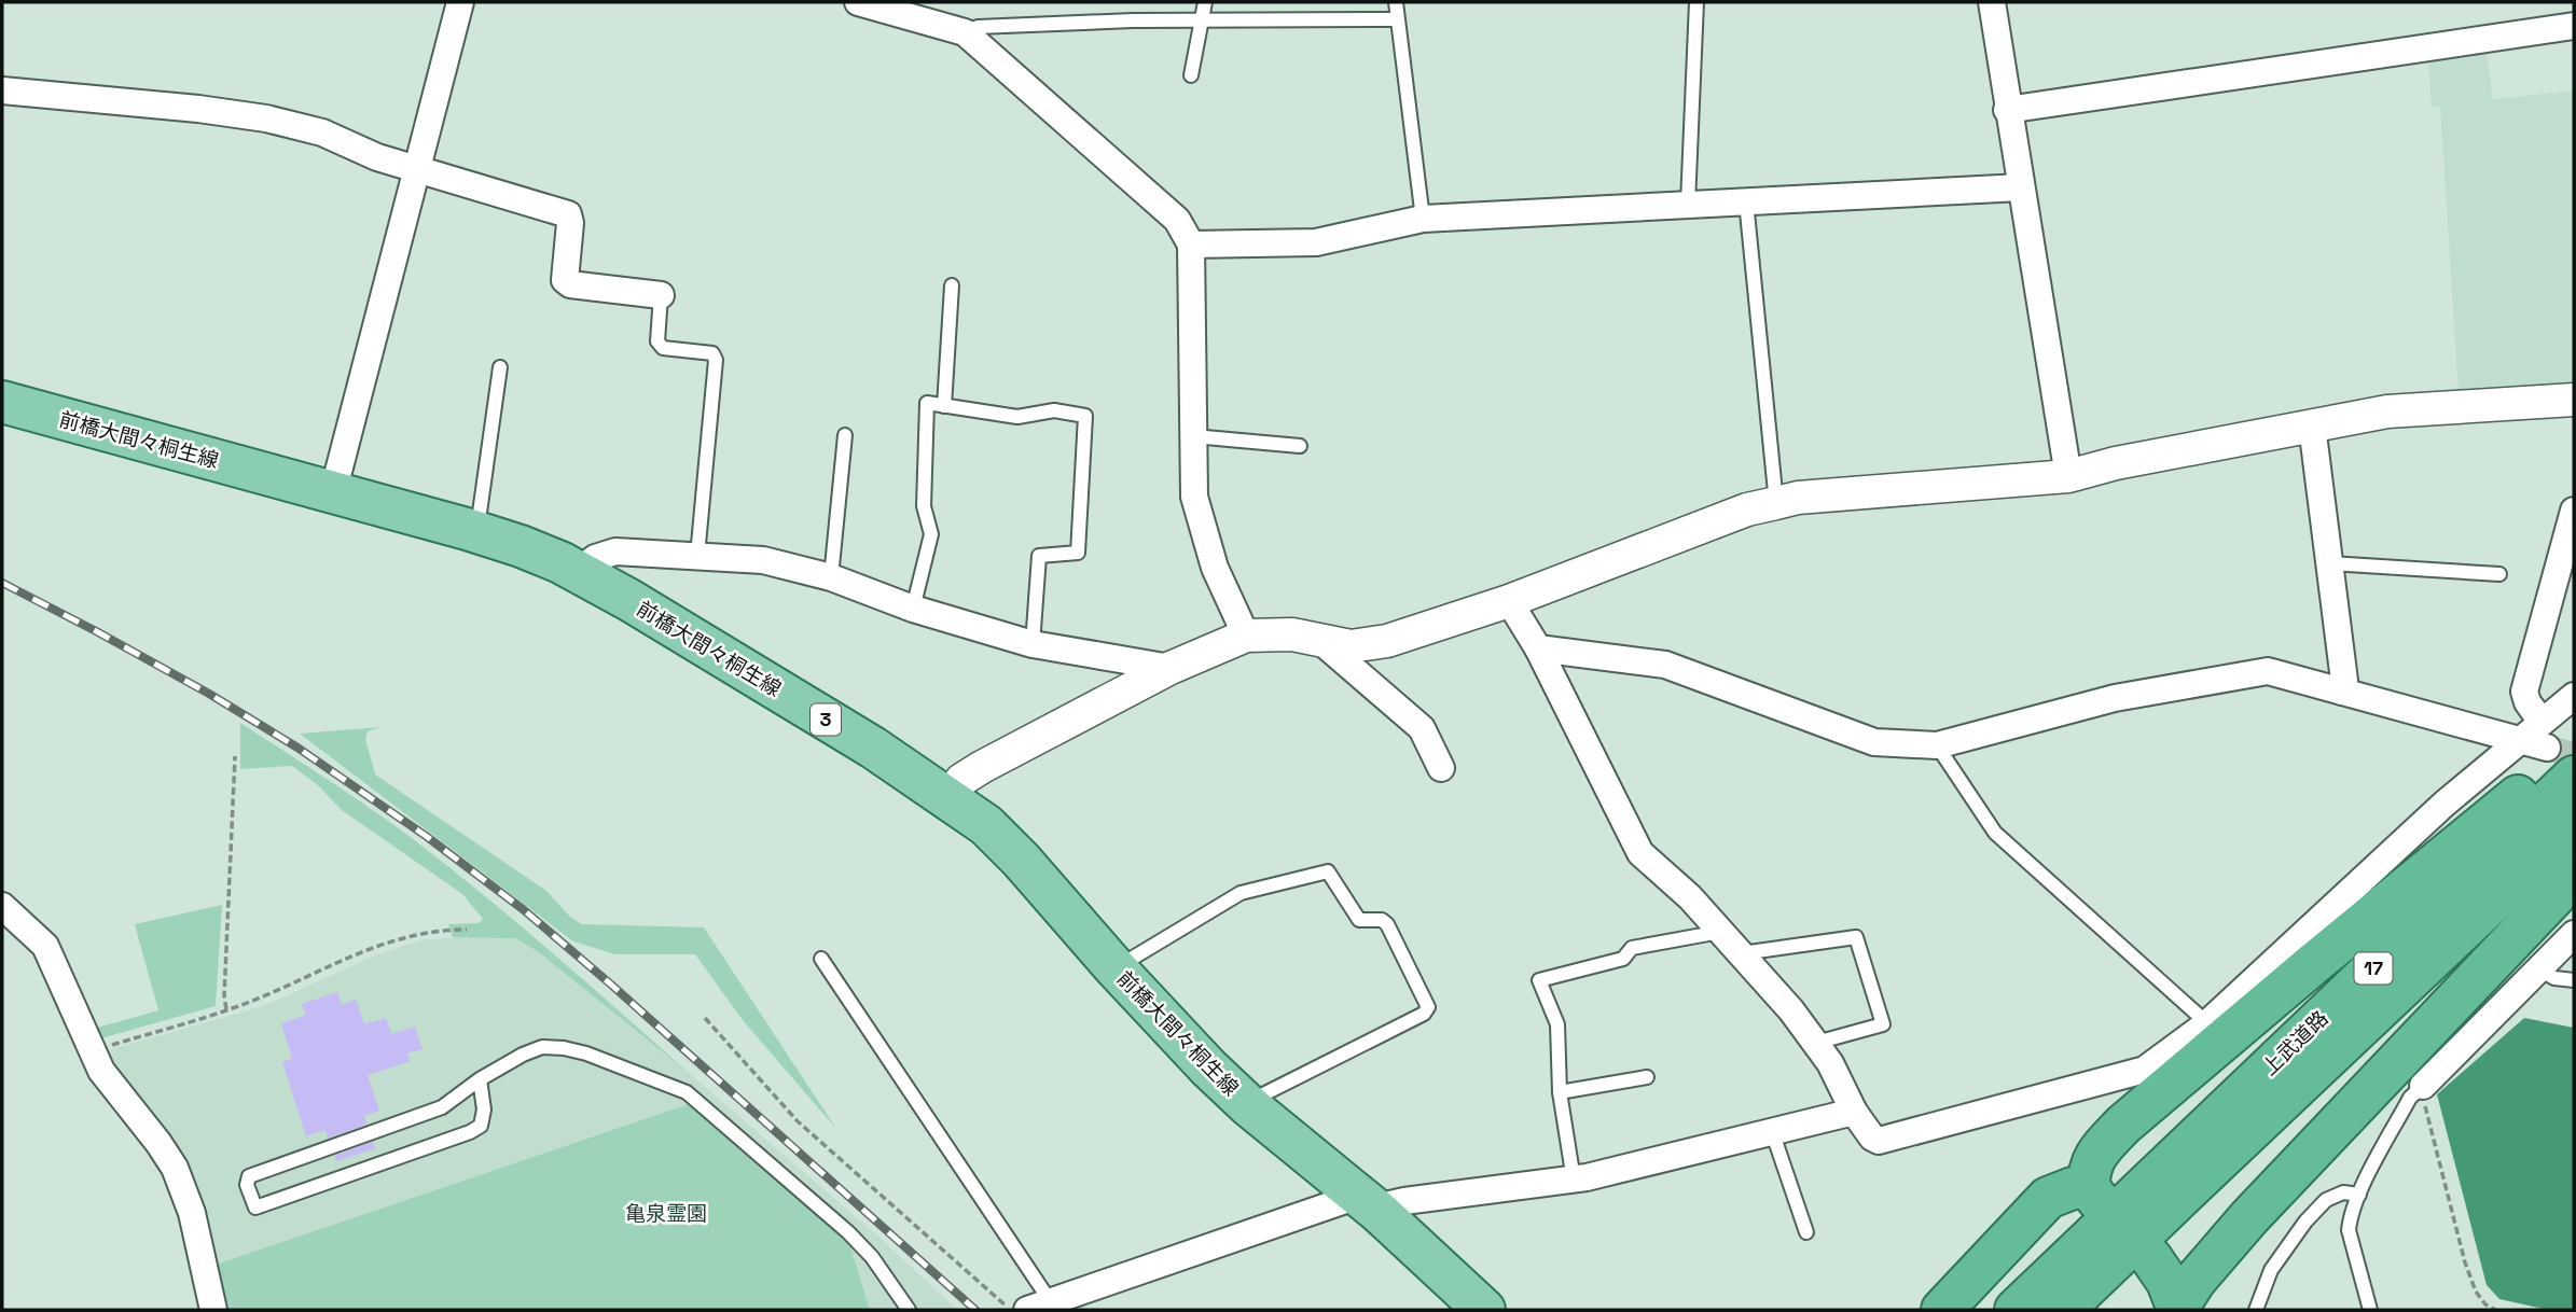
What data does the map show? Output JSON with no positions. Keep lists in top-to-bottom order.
{
  "streets": {
    "highway": ["17", "上武道路"],
    "main road": ["前橋大間々桐生線", "3"]
  },
  "parks": ["亀泉霊園"]
}
